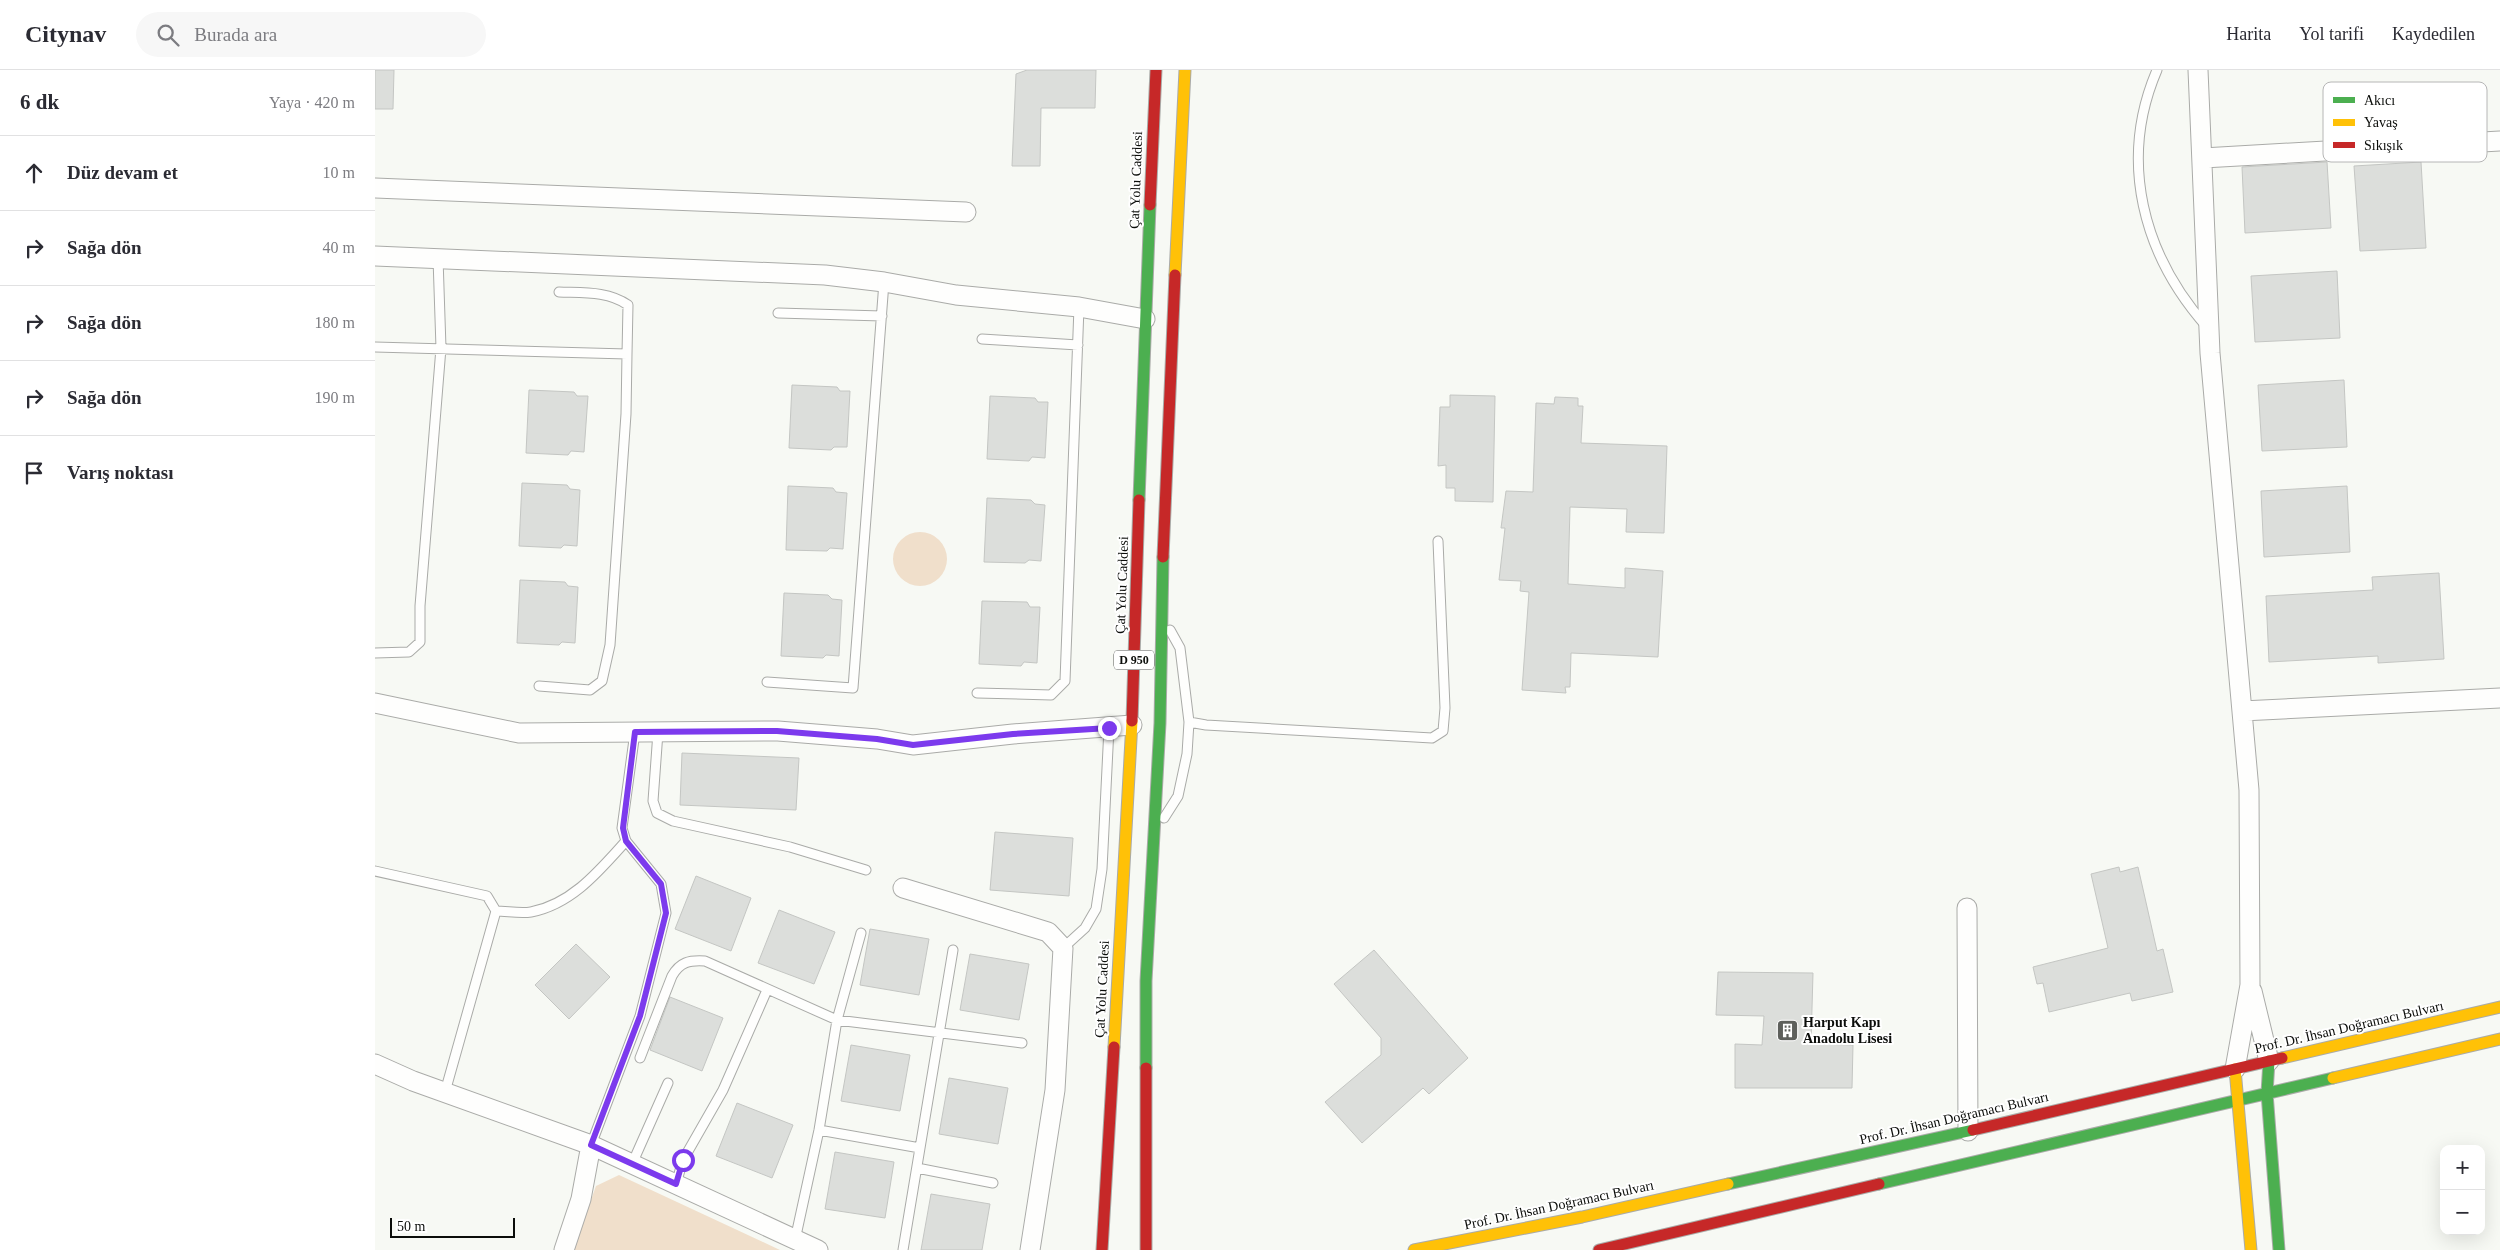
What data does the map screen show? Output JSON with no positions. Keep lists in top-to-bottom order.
{
  "streets": {
    "main road": ["Çat Yolu Caddesi", "D 950", "Prof. Dr. İhsan Doğramacı Bulvarı"]
  },
  "places": {
    "building": ["Harput Kapı Anadolu Lisesi"]
  },
  "legend": ["Akıcı", "Yavaş", "Sıkışık"],
  "scale_bar": "50 m",
  "page": {
    "header": "Citynav",
    "search": "Burada ara",
    "nav": ["Harita", "Yol tarifi", "Kaydedilen"],
    "heading": ["6 dk", "Yaya · 420 m"],
    "list": [
      ["Düz devam et", "10 m"],
      ["Sağa dön", "40 m"],
      ["Sağa dön", "180 m"],
      ["Sağa dön", "190 m"],
      "Varış noktası"
    ],
    "map_buttons": ["+", "−"],
    "scale": "50 m"
  }
}
